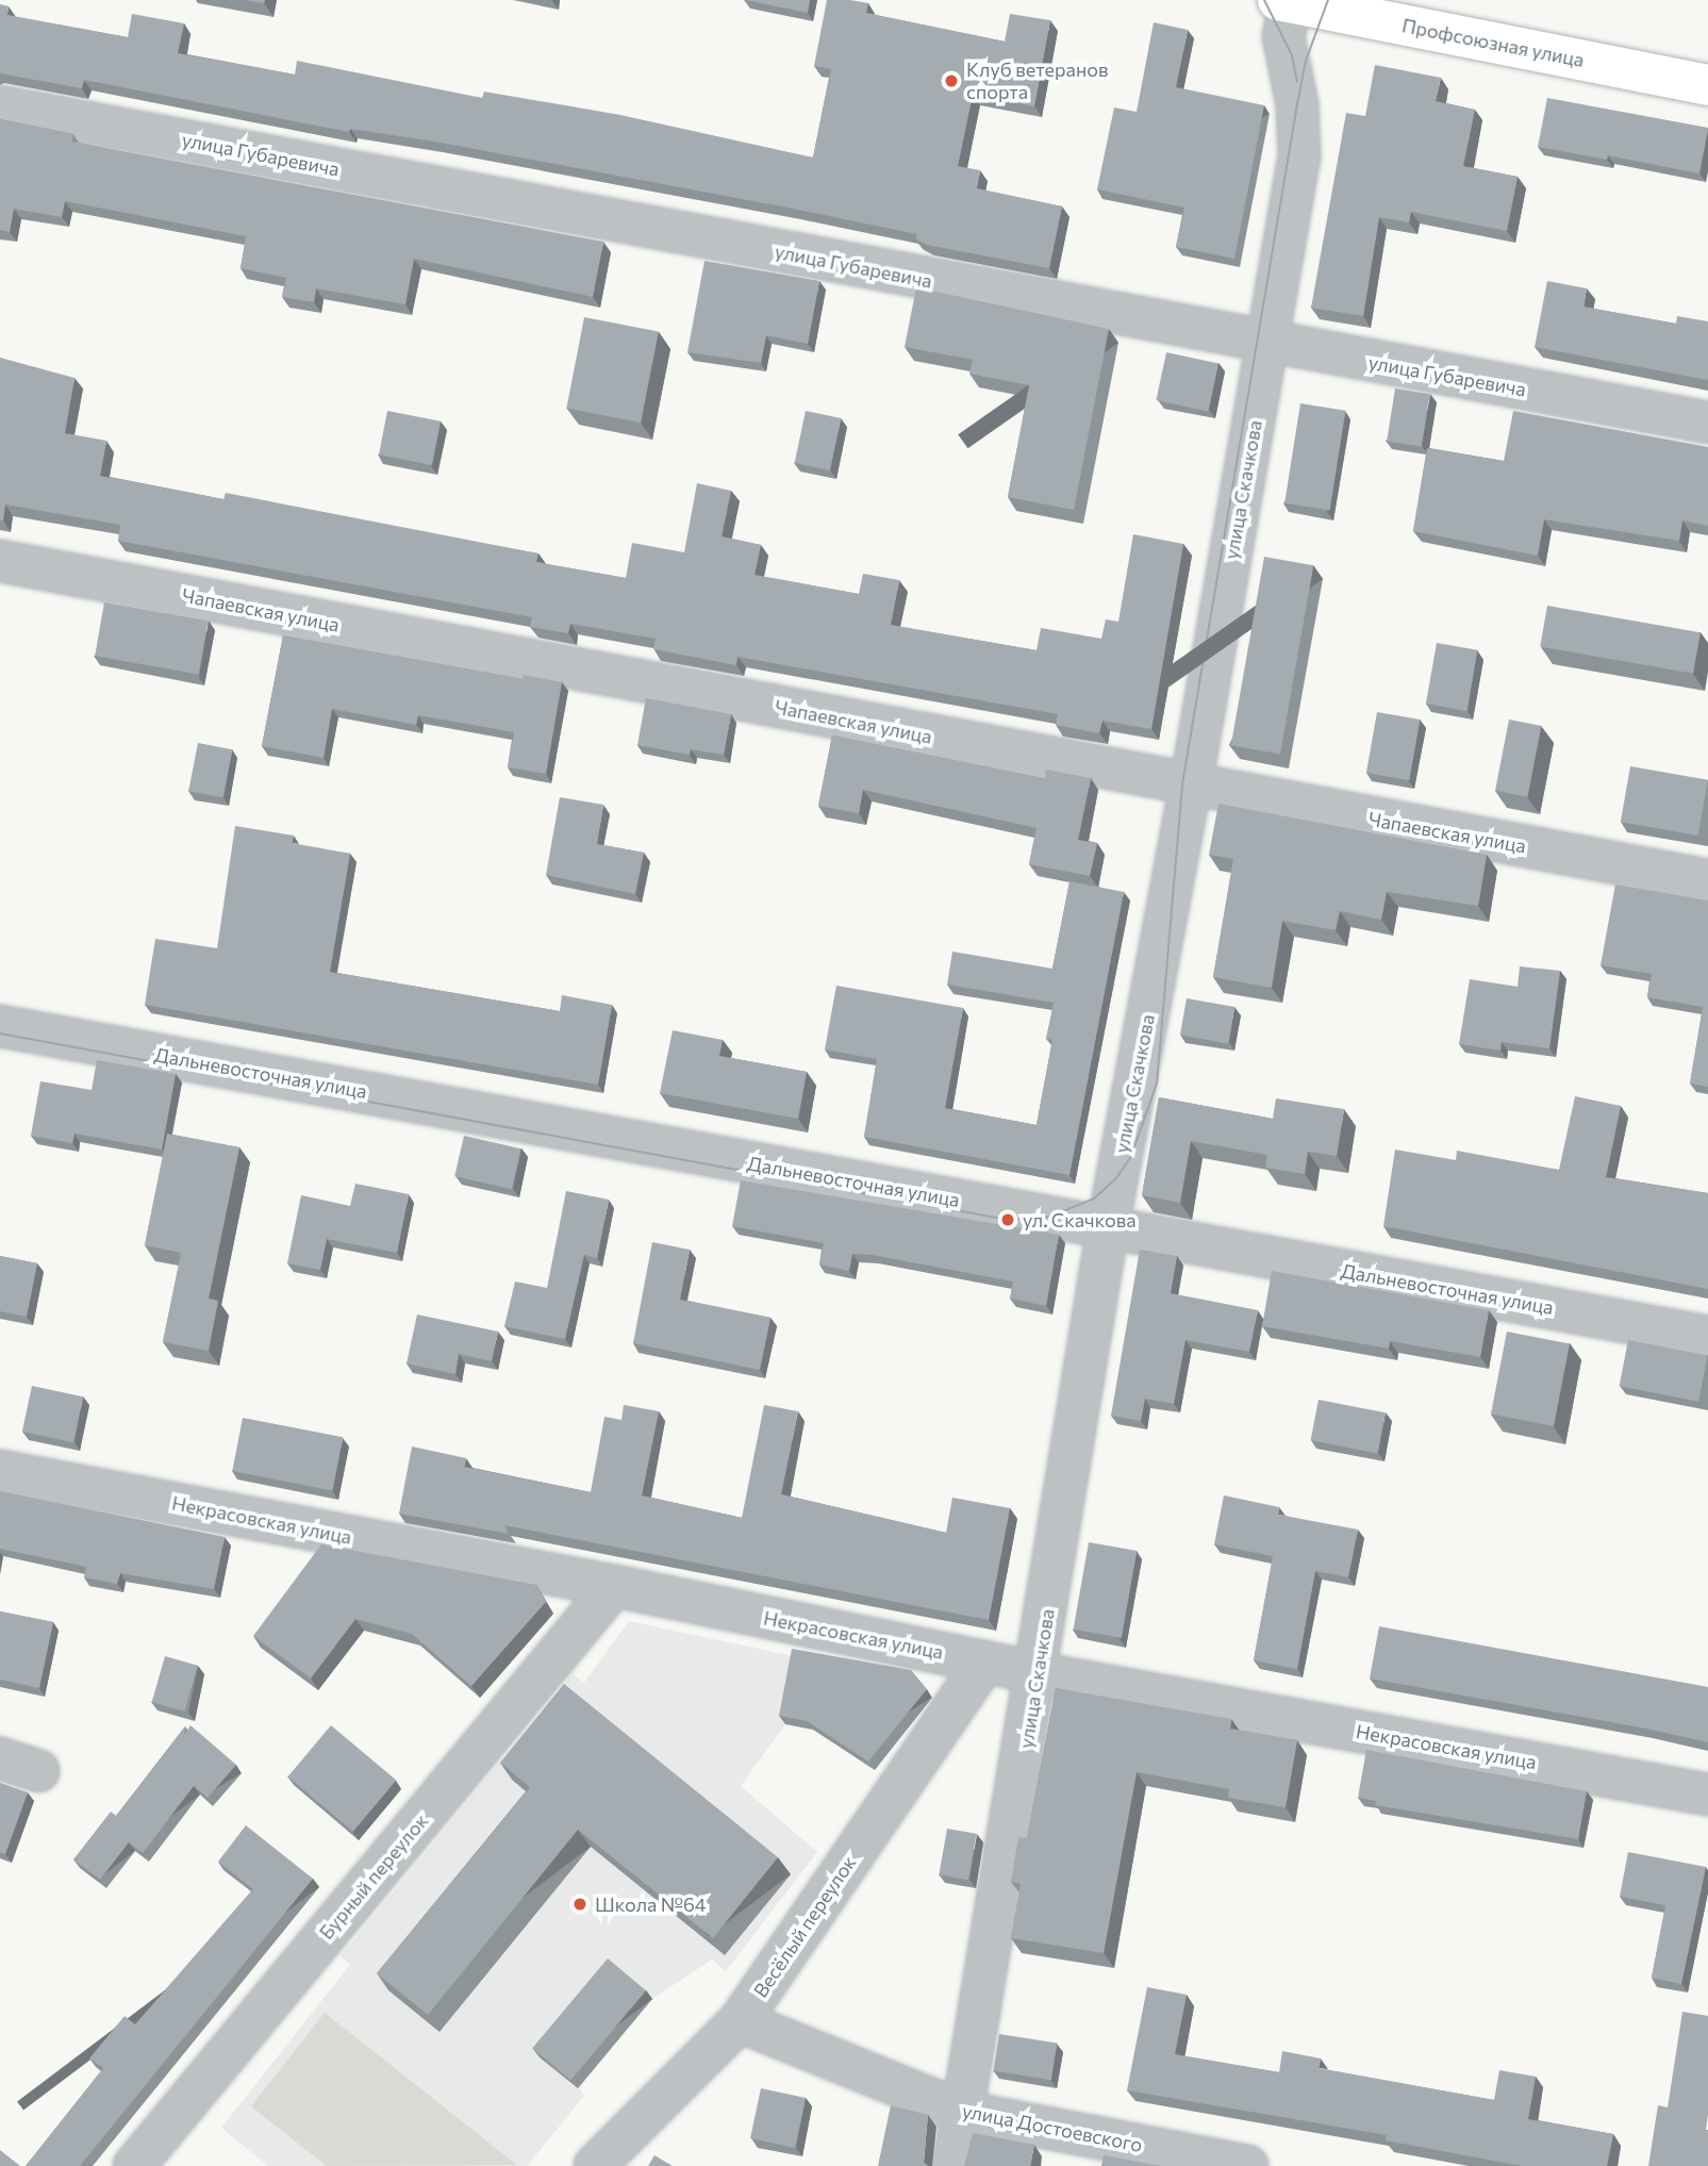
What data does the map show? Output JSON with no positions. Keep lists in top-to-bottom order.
{
  "streets": {
    "main road": ["Профсоюзная улица"],
    "street": [
      "улица Губаревича",
      "улица Скачкова",
      "Чапаевская улица",
      "Дальневосточная улица",
      "Некрасовская улица",
      "Бурный переулок",
      "Весёлый переулок",
      "улица Достоевского"
    ]
  },
  "crossings": [
    ["Профсоюзная улица", "улица Скачкова"],
    ["улица Губаревича", "улица Скачкова"],
    ["улица Скачкова", "Чапаевская улица"],
    ["улица Скачкова", "Дальневосточная улица"],
    ["улица Скачкова", "Некрасовская улица"],
    ["улица Скачкова", "улица Достоевского"],
    ["Некрасовская улица", "Бурный переулок"],
    ["Некрасовская улица", "Весёлый переулок"],
    ["Весёлый переулок", "улица Достоевского"]
  ],
  "places": ["Клуб ветеранов спорта", "ул. Скачкова", "Школа №64"]
}
